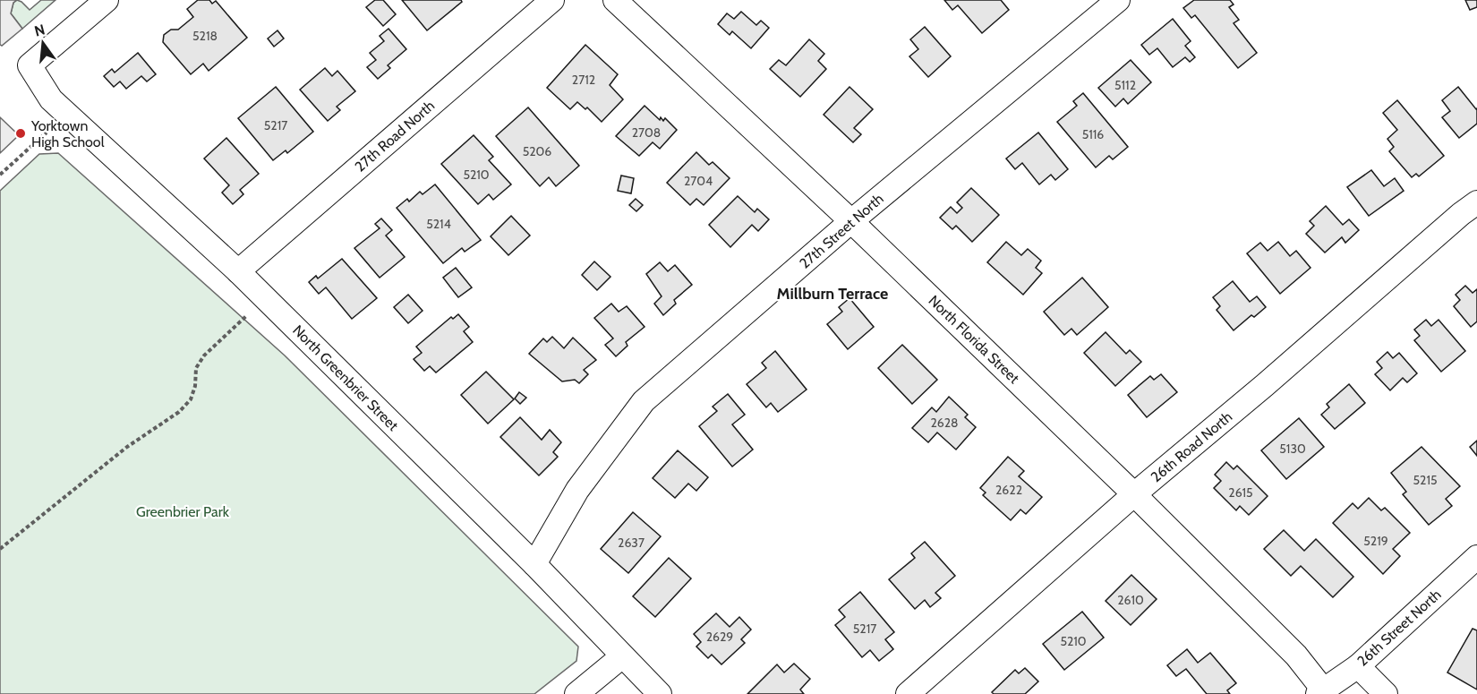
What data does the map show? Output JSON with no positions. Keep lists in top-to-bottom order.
{
  "streets": {
    "street": [
      "27th Road North",
      "27th Street North",
      "North Florida Street",
      "North Greenbrier Street",
      "26th Road North",
      "26th Street North"
    ]
  },
  "crossings": [
    ["27th Road North", "North Greenbrier Street"],
    ["27th Street North", "North Florida Street"],
    ["27th Street North", "North Greenbrier Street"],
    ["North Florida Street", "26th Road North"],
    ["North Florida Street", "26th Street North"]
  ],
  "districts": ["Millburn Terrace"],
  "parks": ["Greenbrier Park"],
  "places": ["Yorktown High School"],
  "house_numbers": [
    "5218",
    "2712",
    "5112",
    "5217",
    "2708",
    "5116",
    "5206",
    "5210",
    "2704",
    "5214",
    "2628",
    "5130",
    "5215",
    "2622",
    "2615",
    "5219",
    "2637",
    "2610",
    "5217",
    "2629",
    "5210"
  ],
  "north": "top"
}
